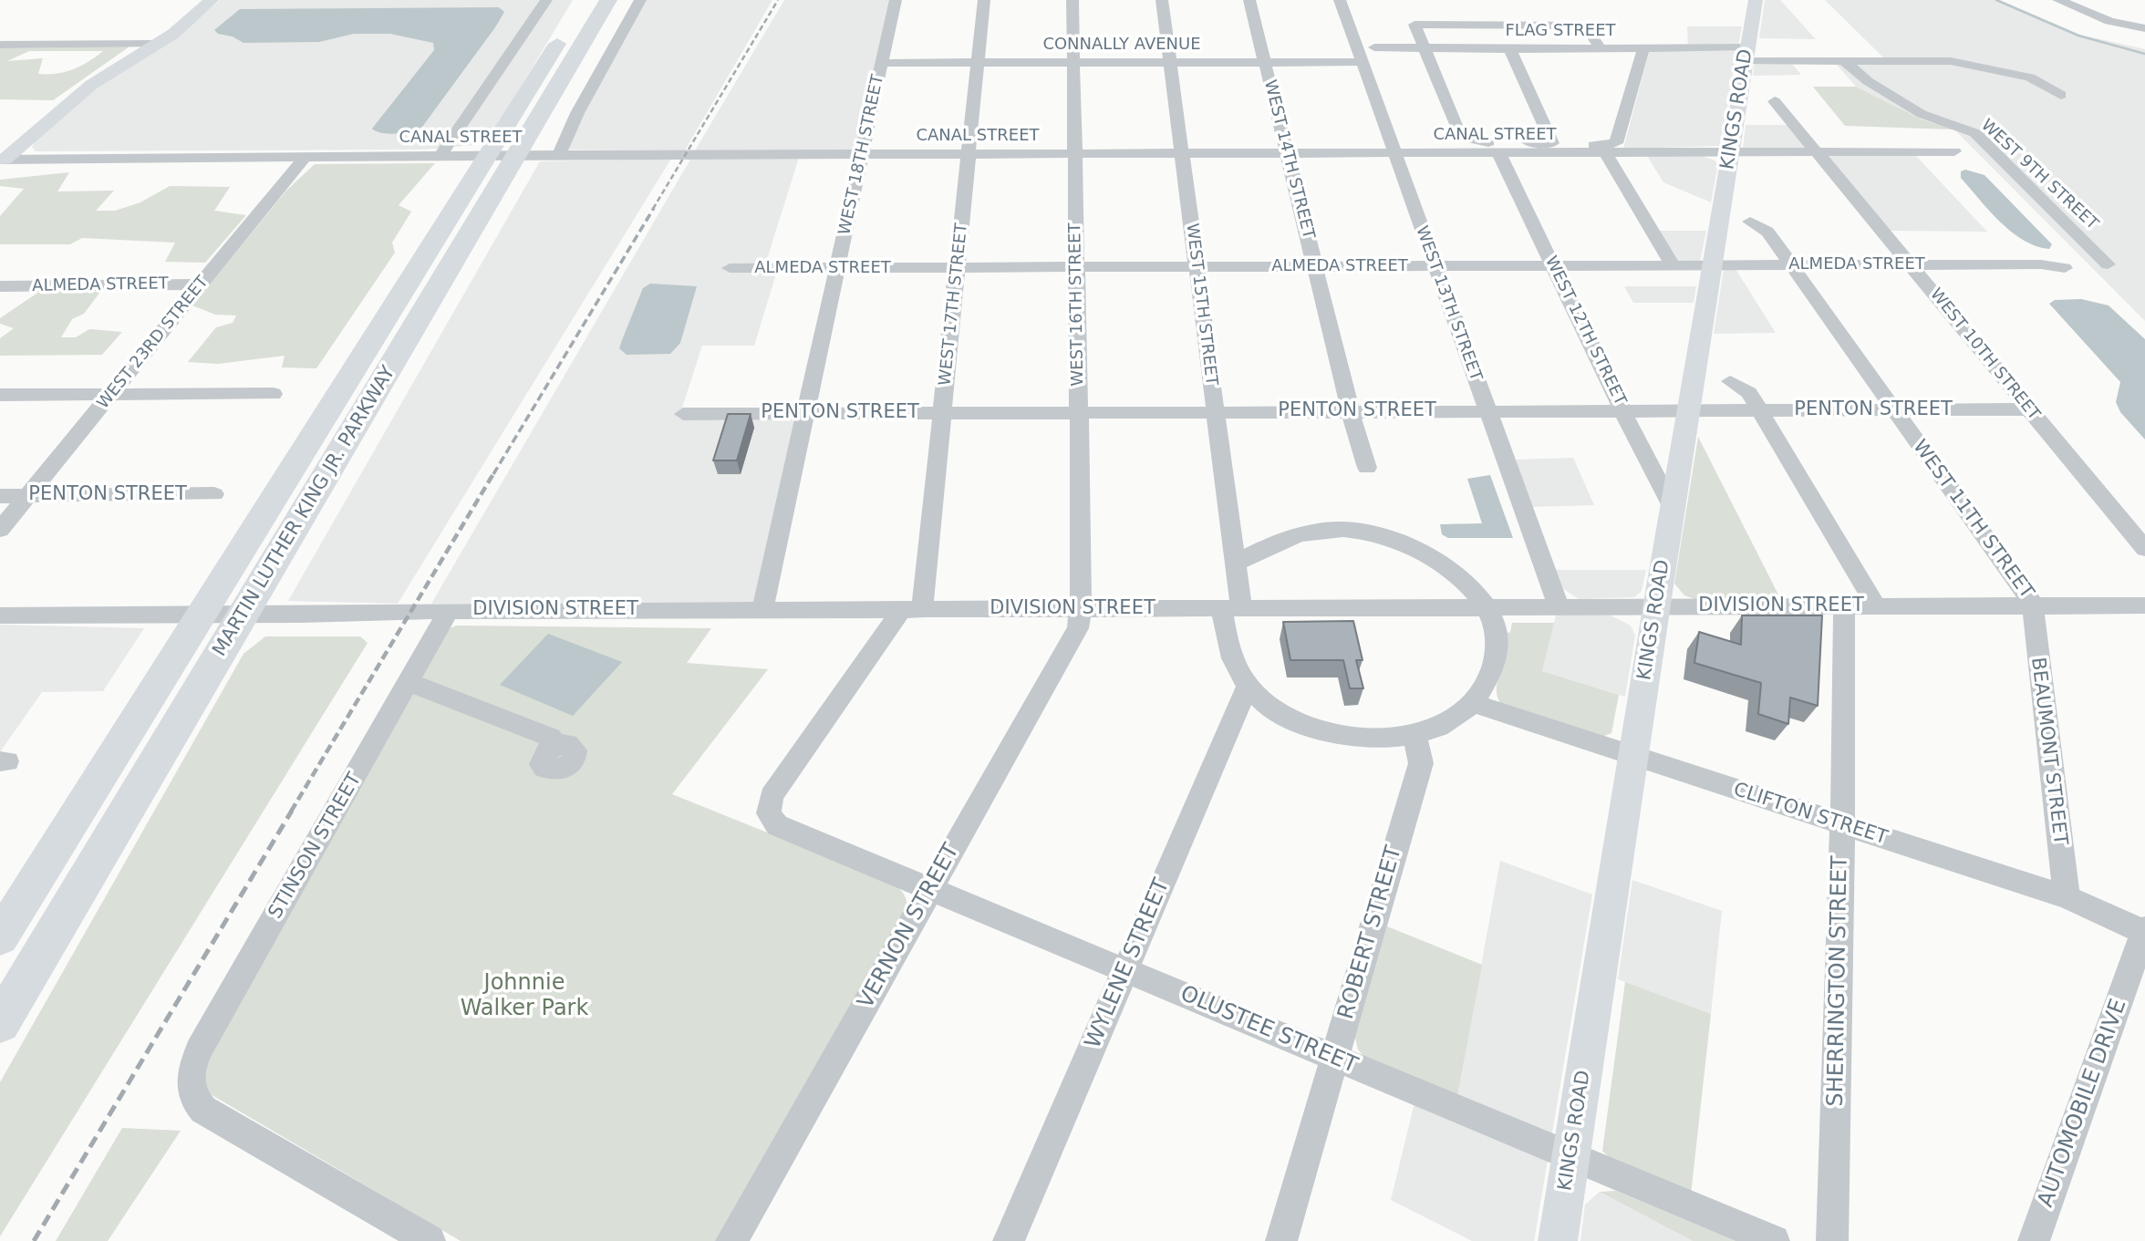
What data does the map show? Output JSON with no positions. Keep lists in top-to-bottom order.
{
  "streets": {
    "highway": ["MARTIN LUTHER KING JR. PARKWAY"],
    "main road": ["KINGS ROAD"],
    "street": [
      "FLAG STREET",
      "CONNALLY AVENUE",
      "CANAL STREET",
      "WEST 18TH STREET",
      "WEST 14TH STREET",
      "WEST 9TH STREET",
      "ALMEDA STREET",
      "WEST 13TH STREET",
      "WEST 17TH STREET",
      "WEST 16TH STREET",
      "WEST 15TH STREET",
      "WEST 12TH STREET",
      "WEST 23RD STREET",
      "WEST 10TH STREET",
      "PENTON STREET",
      "WEST 11TH STREET",
      "DIVISION STREET",
      "BEAUMONT STREET",
      "CLIFTON STREET",
      "STINSON STREET",
      "VERNON STREET",
      "ROBERT STREET",
      "WYLENE STREET",
      "SHERRINGTON STREET",
      "OLUSTEE STREET",
      "AUTOMOBILE DRIVE"
    ]
  },
  "crossings": [
    ["FLAG STREET", "KINGS ROAD"],
    ["FLAG STREET", "WEST 9TH STREET"],
    ["CONNALLY AVENUE", "WEST 18TH STREET"],
    ["CONNALLY AVENUE", "WEST 14TH STREET"],
    ["CONNALLY AVENUE", "WEST 13TH STREET"],
    ["CONNALLY AVENUE", "WEST 17TH STREET"],
    ["CONNALLY AVENUE", "WEST 16TH STREET"],
    ["CONNALLY AVENUE", "WEST 15TH STREET"],
    ["KINGS ROAD", "CANAL STREET"],
    ["KINGS ROAD", "ALMEDA STREET"],
    ["KINGS ROAD", "WEST 12TH STREET"],
    ["KINGS ROAD", "PENTON STREET"],
    ["KINGS ROAD", "DIVISION STREET"],
    ["KINGS ROAD", "CLIFTON STREET"],
    ["KINGS ROAD", "OLUSTEE STREET"],
    ["CANAL STREET", "WEST 18TH STREET"],
    ["CANAL STREET", "WEST 14TH STREET"],
    ["CANAL STREET", "WEST 13TH STREET"],
    ["CANAL STREET", "WEST 17TH STREET"],
    ["CANAL STREET", "WEST 16TH STREET"],
    ["CANAL STREET", "WEST 15TH STREET"],
    ["CANAL STREET", "WEST 12TH STREET"],
    ["CANAL STREET", "WEST 23RD STREET"],
    ["CANAL STREET", "WEST 10TH STREET"],
    ["CANAL STREET", "MARTIN LUTHER KING JR. PARKWAY"],
    ["WEST 18TH STREET", "ALMEDA STREET"],
    ["WEST 18TH STREET", "PENTON STREET"],
    ["WEST 18TH STREET", "DIVISION STREET"],
    ["WEST 14TH STREET", "ALMEDA STREET"],
    ["WEST 14TH STREET", "PENTON STREET"],
    ["ALMEDA STREET", "WEST 13TH STREET"],
    ["ALMEDA STREET", "WEST 17TH STREET"],
    ["ALMEDA STREET", "WEST 16TH STREET"],
    ["ALMEDA STREET", "WEST 15TH STREET"],
    ["ALMEDA STREET", "WEST 12TH STREET"],
    ["ALMEDA STREET", "WEST 23RD STREET"],
    ["ALMEDA STREET", "WEST 10TH STREET"],
    ["ALMEDA STREET", "WEST 11TH STREET"],
    ["WEST 13TH STREET", "PENTON STREET"],
    ["WEST 13TH STREET", "DIVISION STREET"],
    ["WEST 17TH STREET", "PENTON STREET"],
    ["WEST 17TH STREET", "DIVISION STREET"],
    ["WEST 17TH STREET", "OLUSTEE STREET"],
    ["WEST 16TH STREET", "PENTON STREET"],
    ["WEST 16TH STREET", "DIVISION STREET"],
    ["WEST 16TH STREET", "VERNON STREET"],
    ["WEST 15TH STREET", "PENTON STREET"],
    ["WEST 15TH STREET", "DIVISION STREET"],
    ["WEST 15TH STREET", "WYLENE STREET"],
    ["WEST 12TH STREET", "PENTON STREET"],
    ["WEST 23RD STREET", "PENTON STREET"],
    ["WEST 10TH STREET", "PENTON STREET"],
    ["PENTON STREET", "WEST 11TH STREET"],
    ["MARTIN LUTHER KING JR. PARKWAY", "DIVISION STREET"],
    ["WEST 11TH STREET", "DIVISION STREET"],
    ["WEST 11TH STREET", "BEAUMONT STREET"],
    ["DIVISION STREET", "BEAUMONT STREET"],
    ["DIVISION STREET", "STINSON STREET"],
    ["DIVISION STREET", "VERNON STREET"],
    ["DIVISION STREET", "SHERRINGTON STREET"],
    ["DIVISION STREET", "OLUSTEE STREET"],
    ["BEAUMONT STREET", "CLIFTON STREET"],
    ["CLIFTON STREET", "SHERRINGTON STREET"],
    ["CLIFTON STREET", "AUTOMOBILE DRIVE"],
    ["VERNON STREET", "OLUSTEE STREET"],
    ["ROBERT STREET", "OLUSTEE STREET"],
    ["WYLENE STREET", "OLUSTEE STREET"]
  ],
  "parks": ["Johnnie Walker Park"]
}
